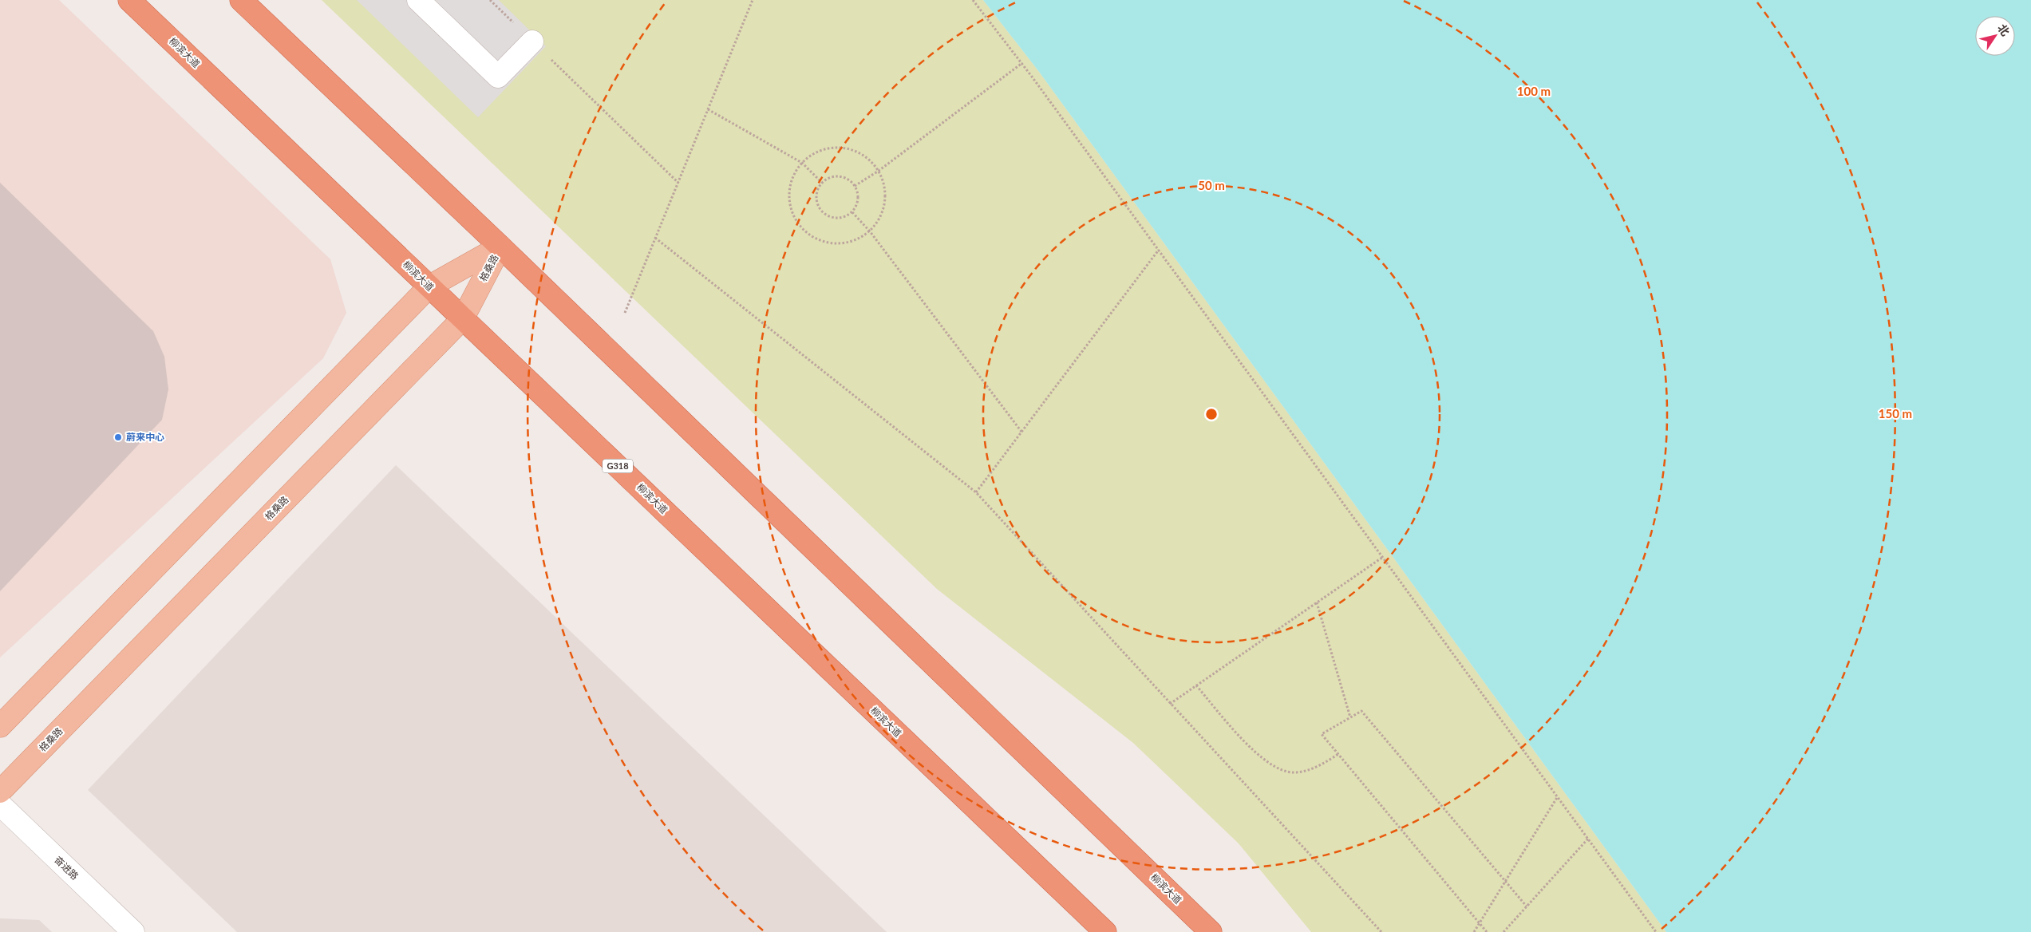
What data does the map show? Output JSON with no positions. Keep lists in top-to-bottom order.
{
  "streets": {
    "highway": ["柳滨大道", "G318"],
    "main road": ["格桑路"],
    "street": ["奋进路"]
  },
  "crossings": [
    ["柳滨大道", "格桑路"]
  ],
  "places": ["蔚来中心"],
  "north": "top right",
  "rings": ["100 m", "50 m", "150 m"]
}
